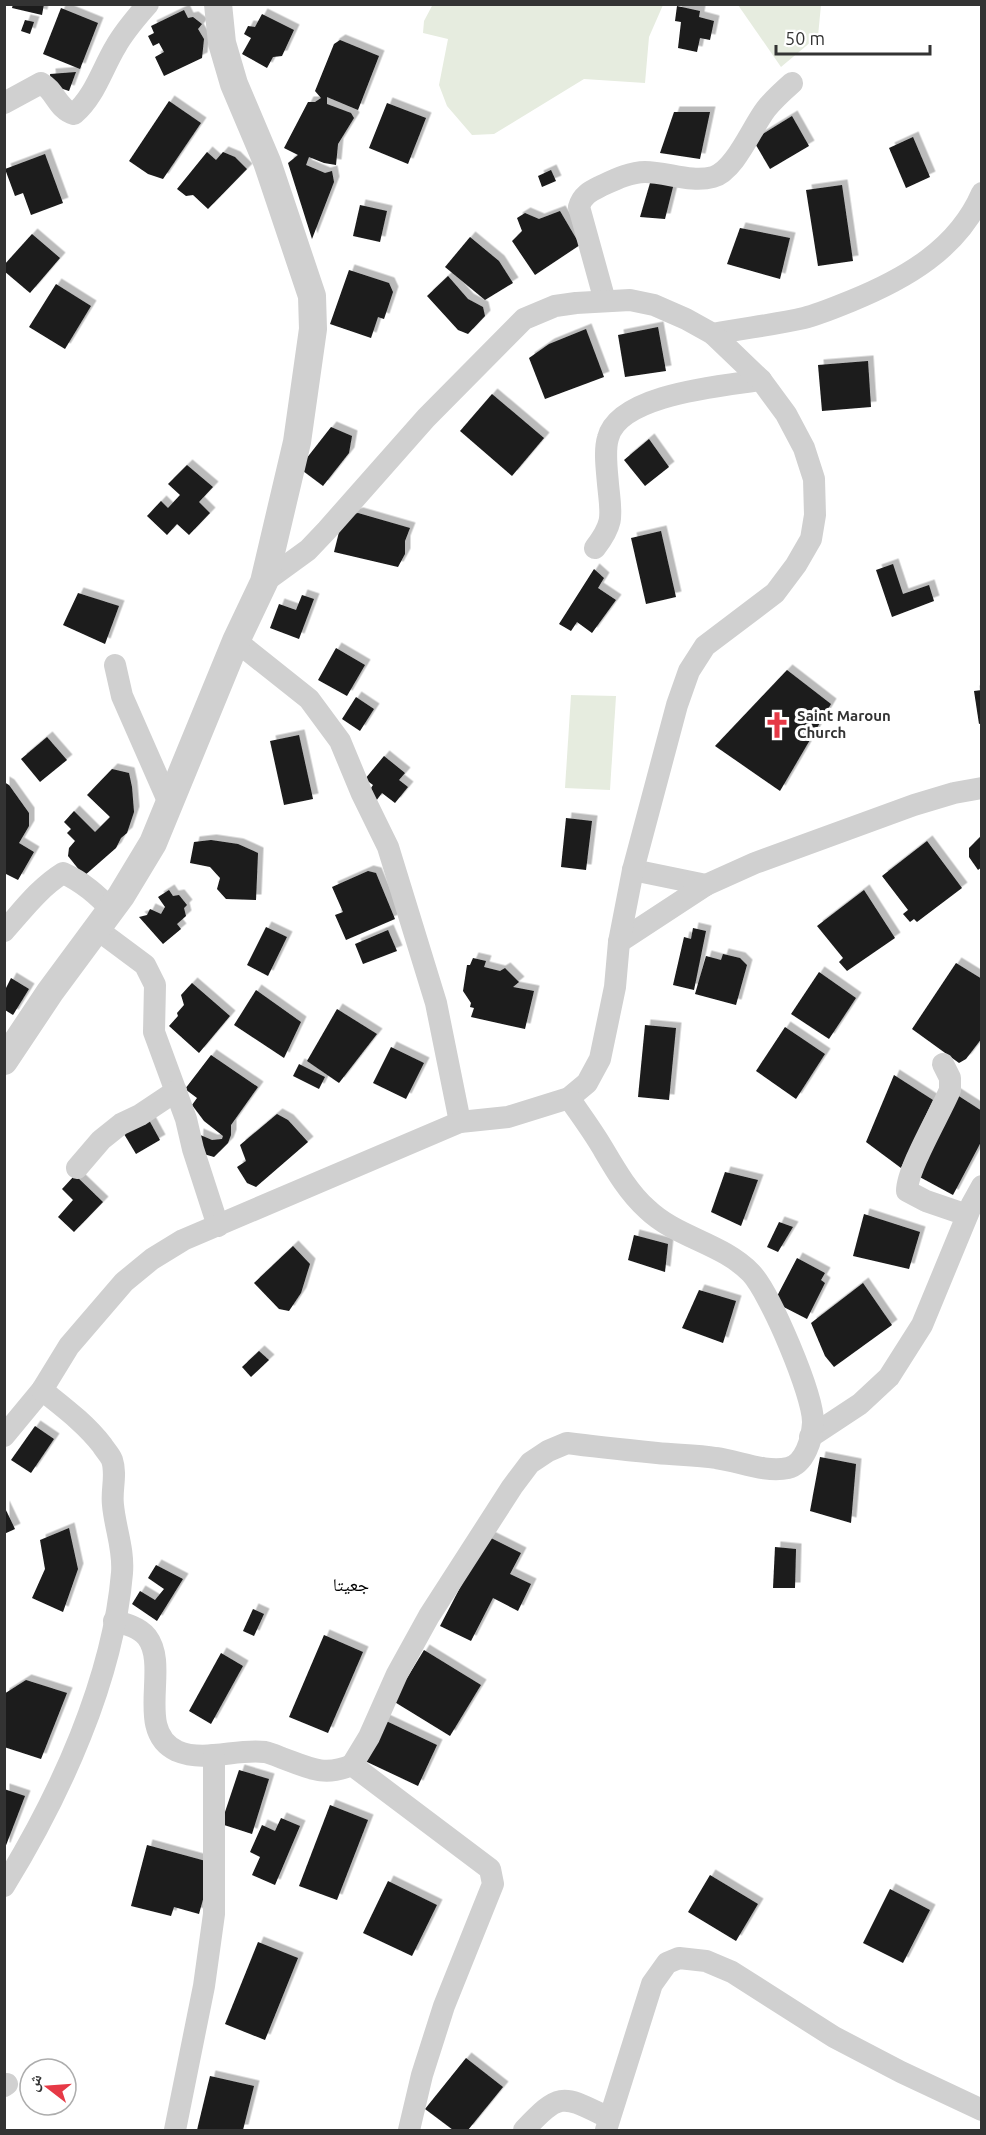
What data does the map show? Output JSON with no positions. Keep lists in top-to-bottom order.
{
  "districts": ["جعيتا"],
  "places": {
    "church": ["Saint Maroun Church"]
  },
  "scale_bar": "50 m",
  "north": "left"
}
